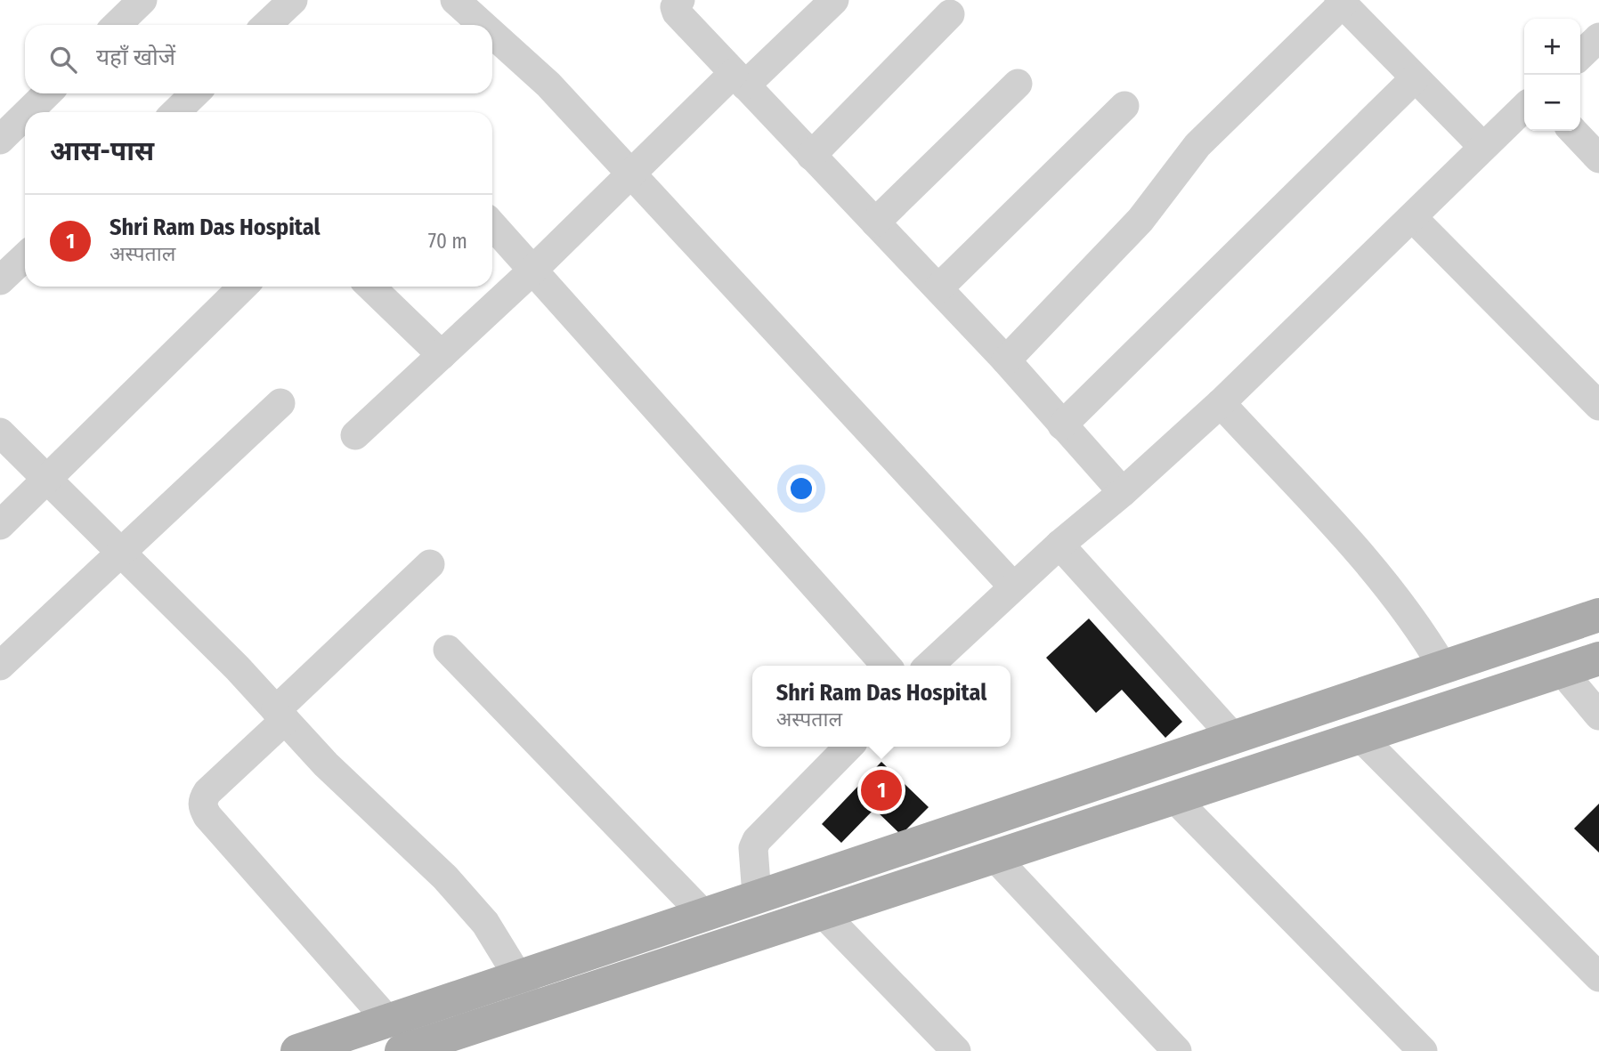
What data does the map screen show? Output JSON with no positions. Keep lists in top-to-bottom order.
{
  "page": {
    "map_buttons": ["+", "−"],
    "search": "यहाँ खोजें",
    "heading": "आस-पास",
    "list": [
      {
        "mark": "1",
        "name": "Shri Ram Das Hospital",
        "note": "अस्पताल",
        "value": "70 m"
      }
    ],
    "popup": ["Shri Ram Das Hospital", "अस्पताल"],
    "pins": "1"
  }
}
